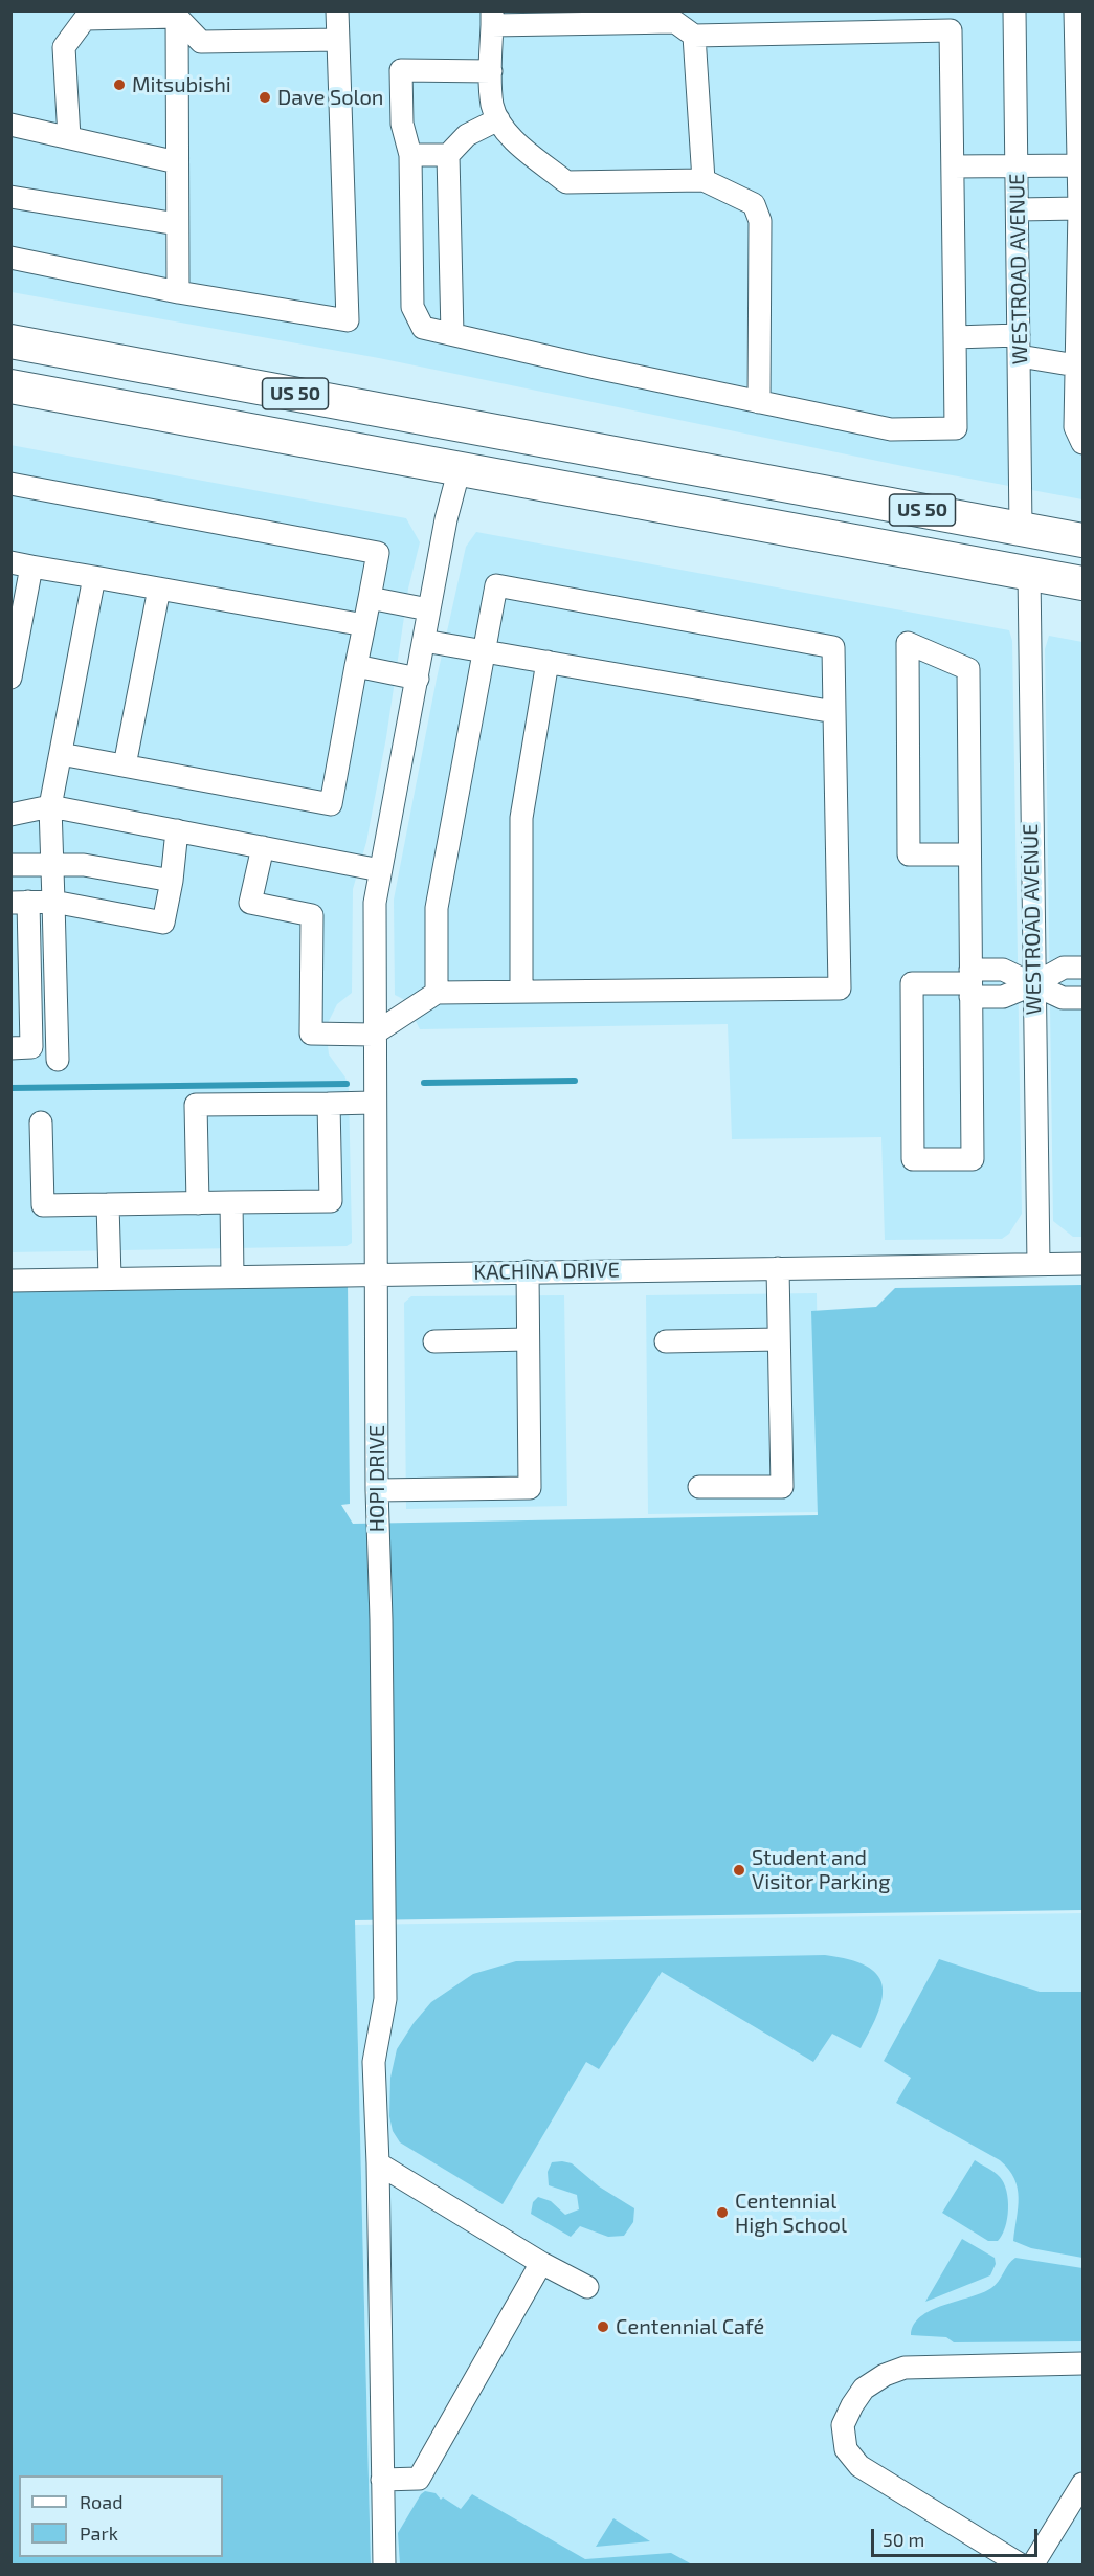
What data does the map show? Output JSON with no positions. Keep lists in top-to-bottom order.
{
  "streets": {
    "highway": ["US 50"],
    "street": ["WESTROAD AVENUE", "KACHINA DRIVE", "HOPI DRIVE"]
  },
  "crossings": [
    ["WESTROAD AVENUE", "US 50"],
    ["WESTROAD AVENUE", "KACHINA DRIVE"],
    ["US 50", "HOPI DRIVE"],
    ["KACHINA DRIVE", "HOPI DRIVE"]
  ],
  "places": [
    "Mitsubishi",
    "Dave Solon",
    "Student and Visitor Parking",
    "Centennial High School",
    "Centennial Café"
  ],
  "legend": ["Road", "Park"],
  "scale_bar": "50 m"
}
